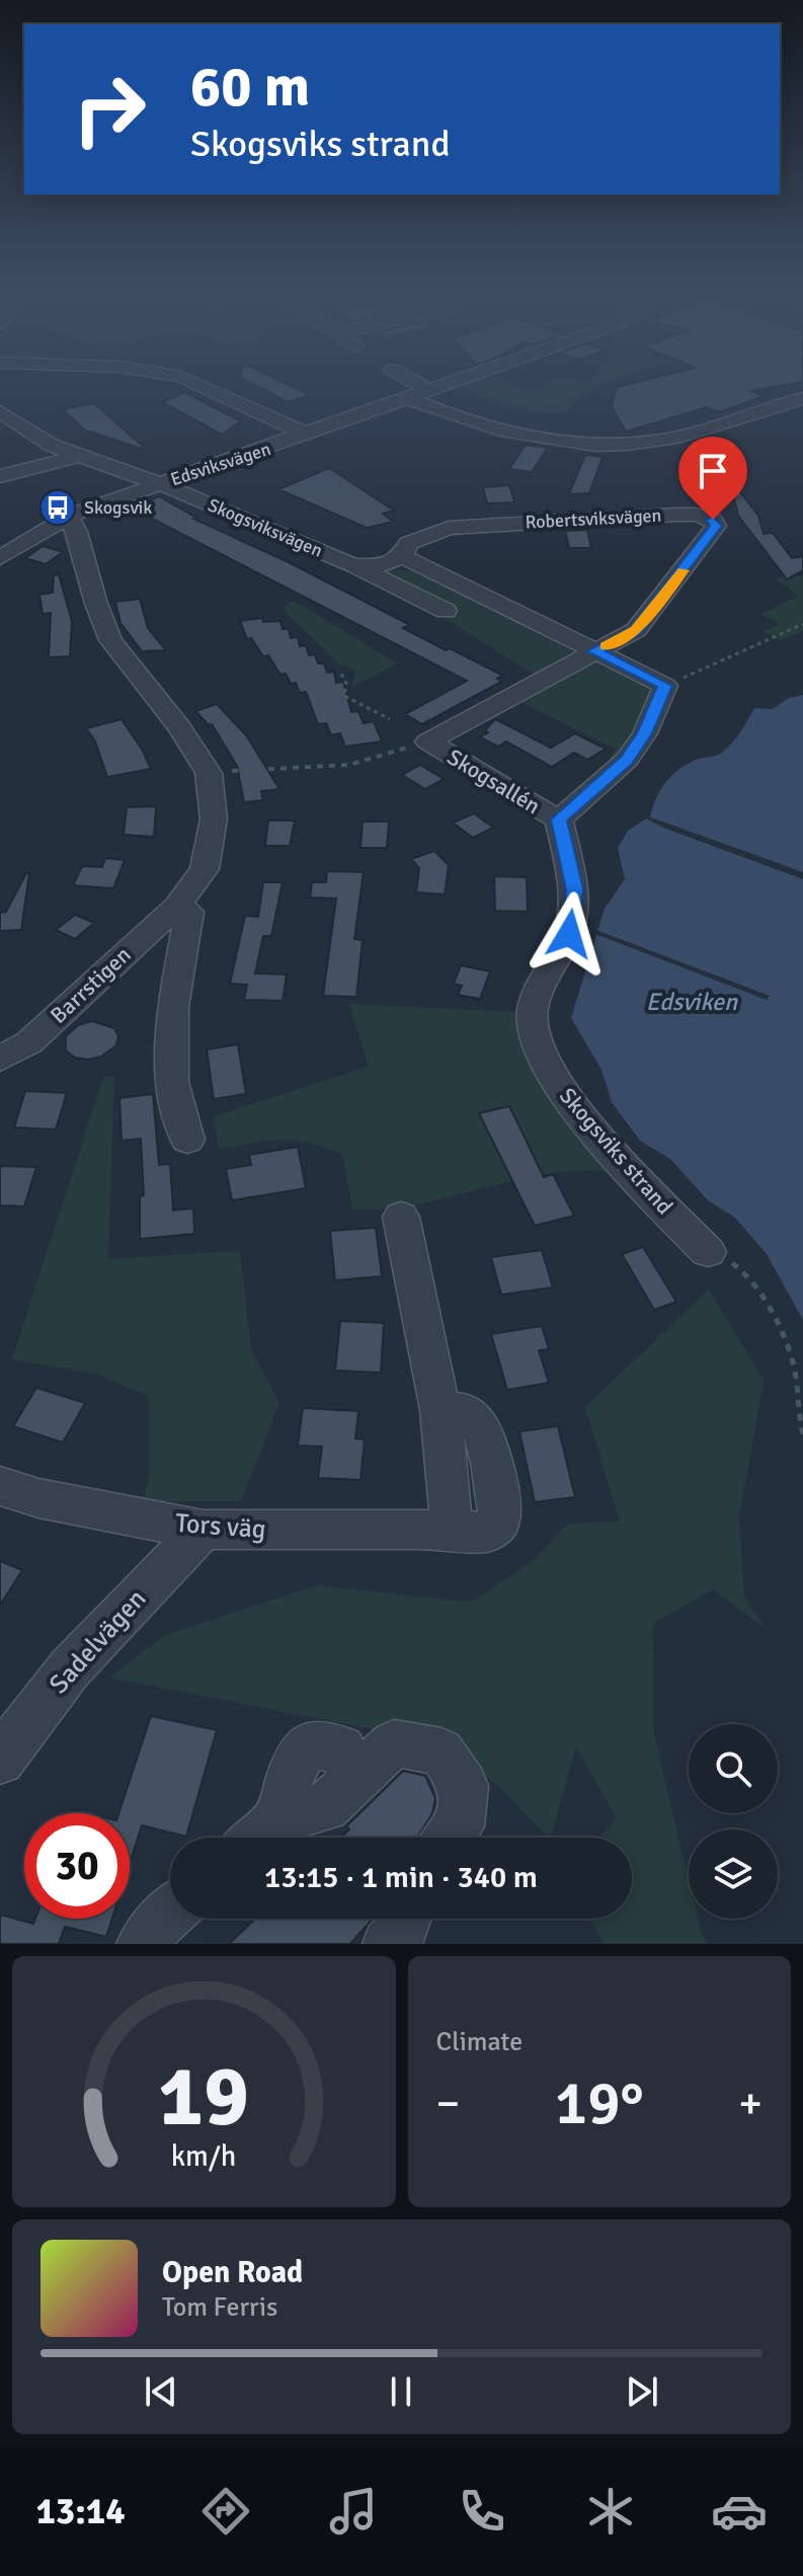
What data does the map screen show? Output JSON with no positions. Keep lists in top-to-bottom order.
{
  "streets": {
    "street": [
      "Edsviksvägen",
      "Robertsviksvägen",
      "Skogsviksvägen",
      "Skogsallén",
      "Barrstigen",
      "Skogsviks strand",
      "Tors väg",
      "Sadelvägen"
    ]
  },
  "crossings": [
    ["Edsviksvägen", "Skogsviksvägen"],
    ["Robertsviksvägen", "Skogsviksvägen"],
    ["Robertsviksvägen", "Skogsallén"],
    ["Skogsallén", "Skogsviks strand"],
    ["Tors väg", "Sadelvägen"]
  ],
  "water": ["Edsviken"],
  "places": {
    "bus stop": ["Skogsvik"]
  },
  "page": {
    "turn": ["60 m", "Skogsviks strand"],
    "limit": "30",
    "trip": "13:15 · 1 min · 340 m",
    "tile": "Climate",
    "heat": ["−", "19°", "+"],
    "song": ["Open Road", "Tom Ferris"],
    "tabs": "13:14",
    "gauge": ["19", "km/h"]
  }
}
